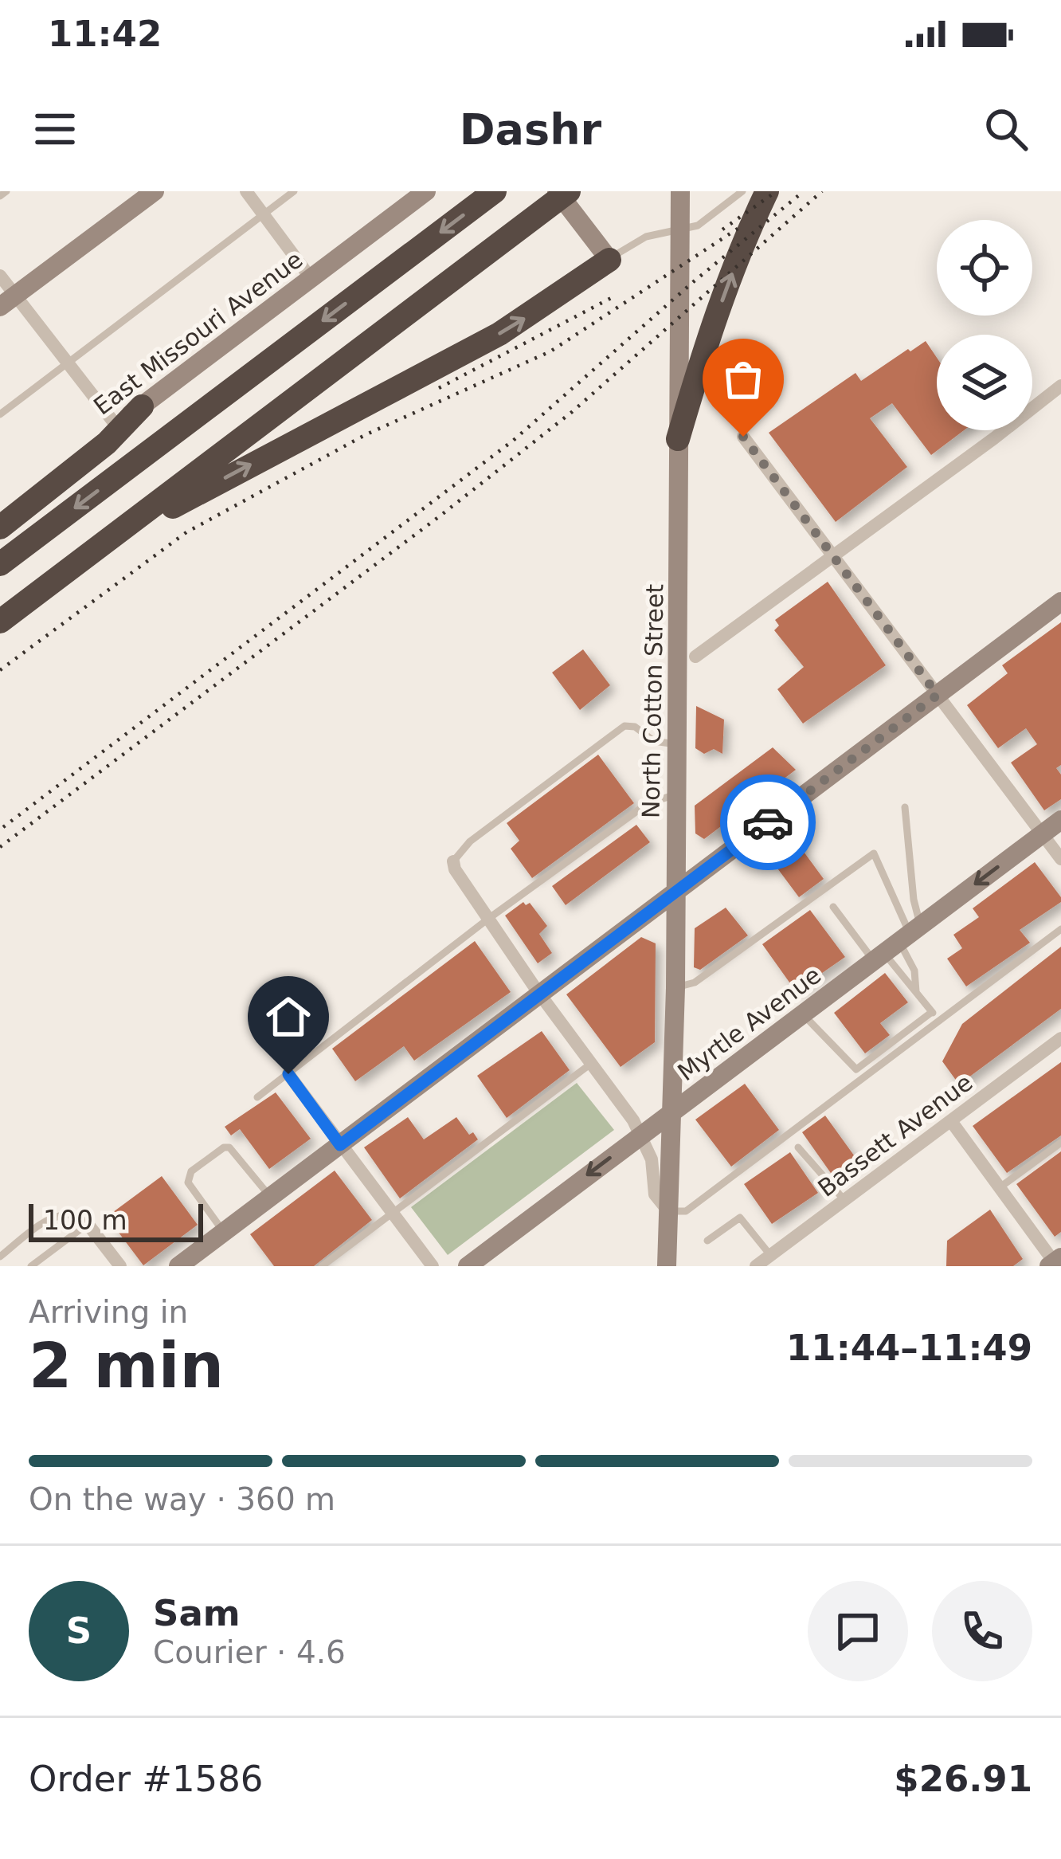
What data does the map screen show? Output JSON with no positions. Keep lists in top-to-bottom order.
{
  "streets": {
    "main road": ["East Missouri Avenue", "North Cotton Street", "Myrtle Avenue"],
    "street": ["Bassett Avenue"]
  },
  "crossings": [
    ["North Cotton Street", "Myrtle Avenue"]
  ],
  "one_way": ["Myrtle Avenue"],
  "scale_bar": "100 m",
  "page": {
    "status": "11:42",
    "header": "Dashr",
    "scale": "100 m",
    "heading": ["2 min", "Arriving in", "11:44–11:49"],
    "panel": [
      "Sam",
      "Courier · 4.6",
      "Order #1586",
      "$26.91"
    ],
    "bar": "On the way · 360 m",
    "round": "S"
  }
}
